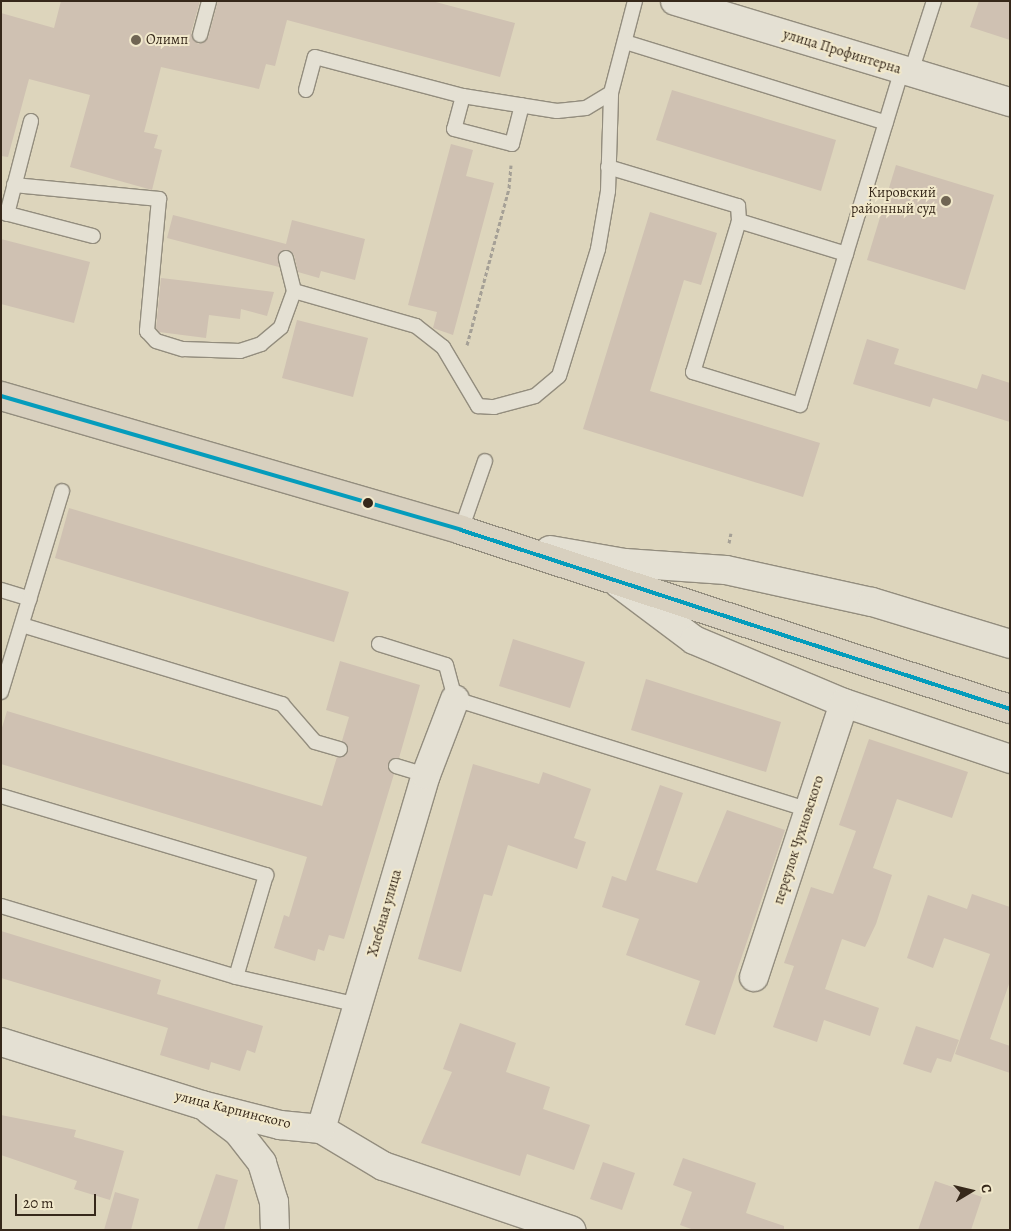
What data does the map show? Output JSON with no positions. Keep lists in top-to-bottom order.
{
  "streets": {
    "street": [
      "улица Профинтерна",
      "переулок Чухновского",
      "Хлебная улица",
      "улица Карпинского"
    ]
  },
  "crossings": [
    ["Хлебная улица", "улица Карпинского"]
  ],
  "places": ["Олимп", "Кировский районный суд"],
  "scale_bar": "20 m",
  "north": "right"
}
